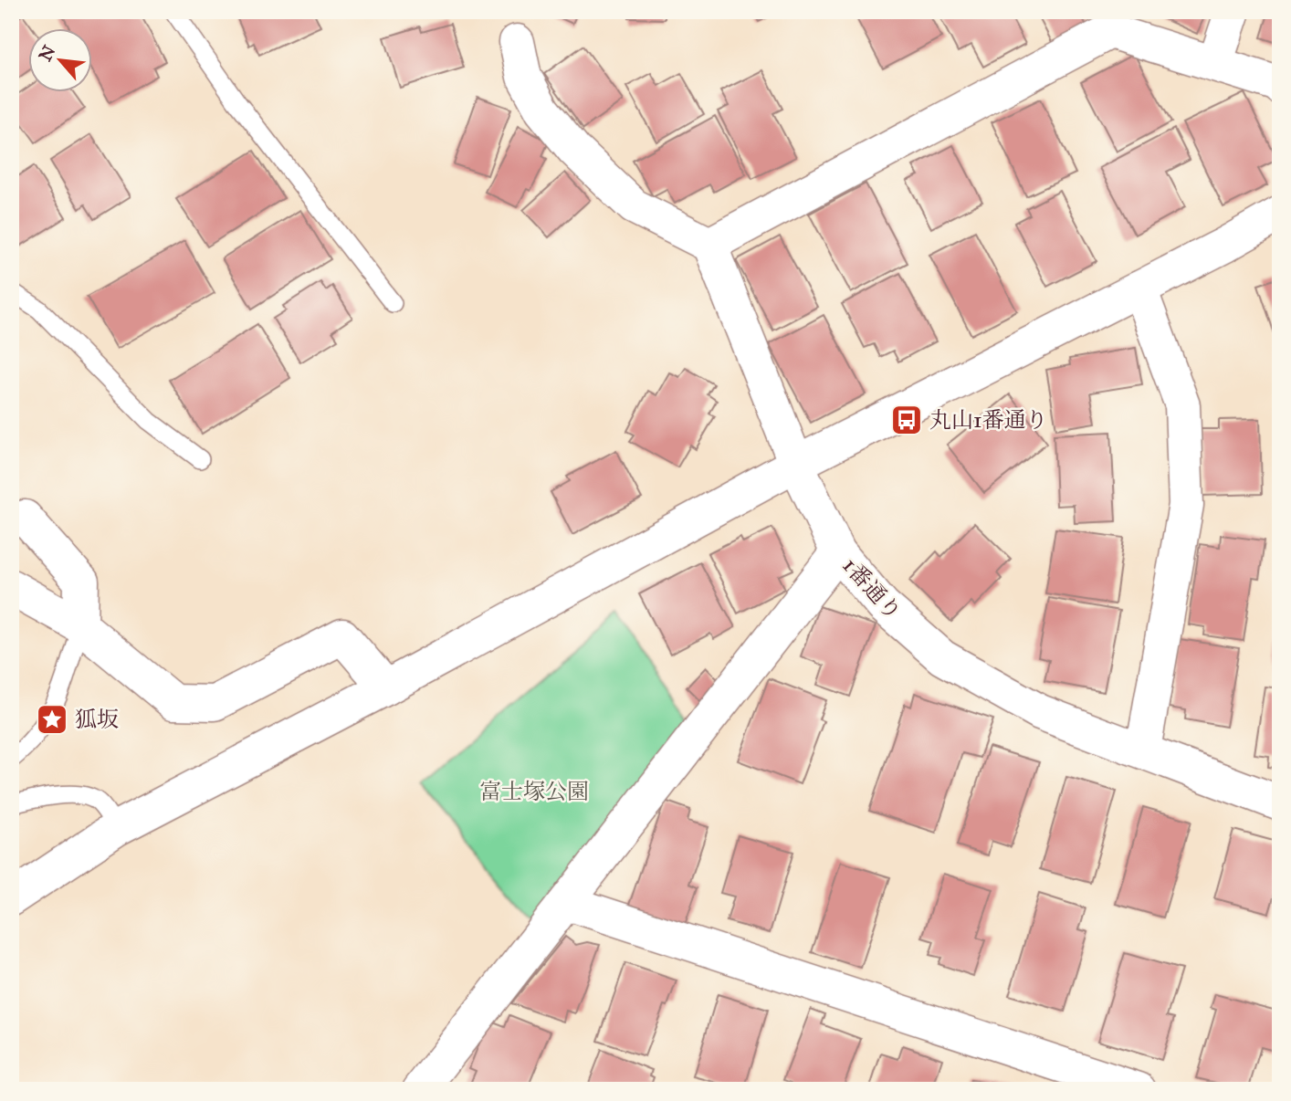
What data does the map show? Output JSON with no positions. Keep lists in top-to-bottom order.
{
  "streets": {
    "street": ["1番通り"]
  },
  "parks": ["富士塚公園"],
  "places": {
    "bus stop": ["丸山1番通り"],
    "place": ["狐坂"]
  },
  "north": "top left"
}
